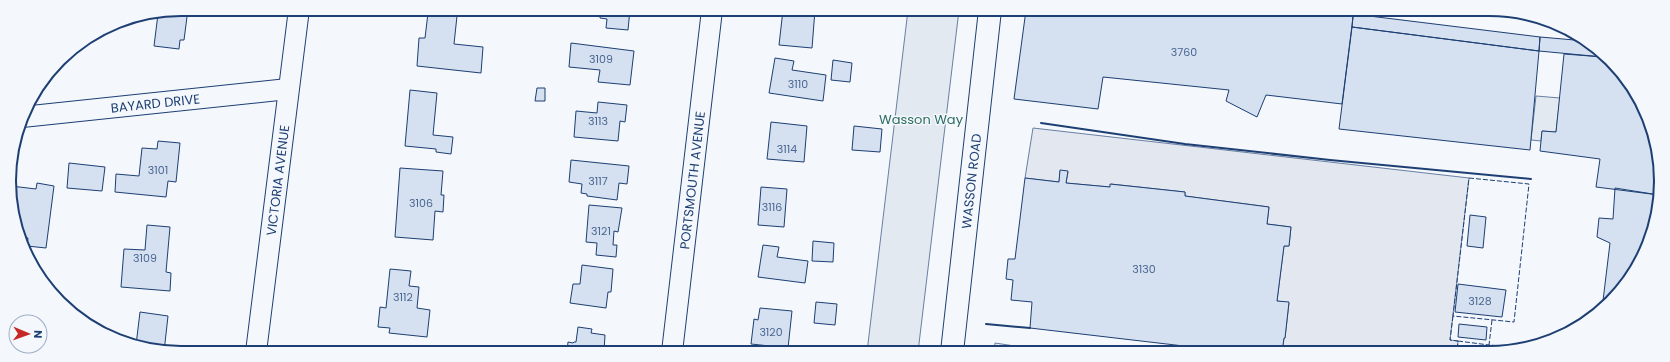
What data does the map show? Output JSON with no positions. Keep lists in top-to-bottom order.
{
  "streets": {
    "street": [
      "BAYARD DRIVE",
      "VICTORIA AVENUE",
      "PORTSMOUTH AVENUE",
      "WASSON ROAD"
    ]
  },
  "crossings": [
    ["BAYARD DRIVE", "VICTORIA AVENUE"]
  ],
  "parks": ["Wasson Way"],
  "house_numbers": [
    "3760",
    "3109",
    "3110",
    "3113",
    "3114",
    "3101",
    "3117",
    "3106",
    "3116",
    "3121",
    "3109",
    "3130",
    "3112",
    "3128",
    "3120"
  ],
  "north": "right"
}
